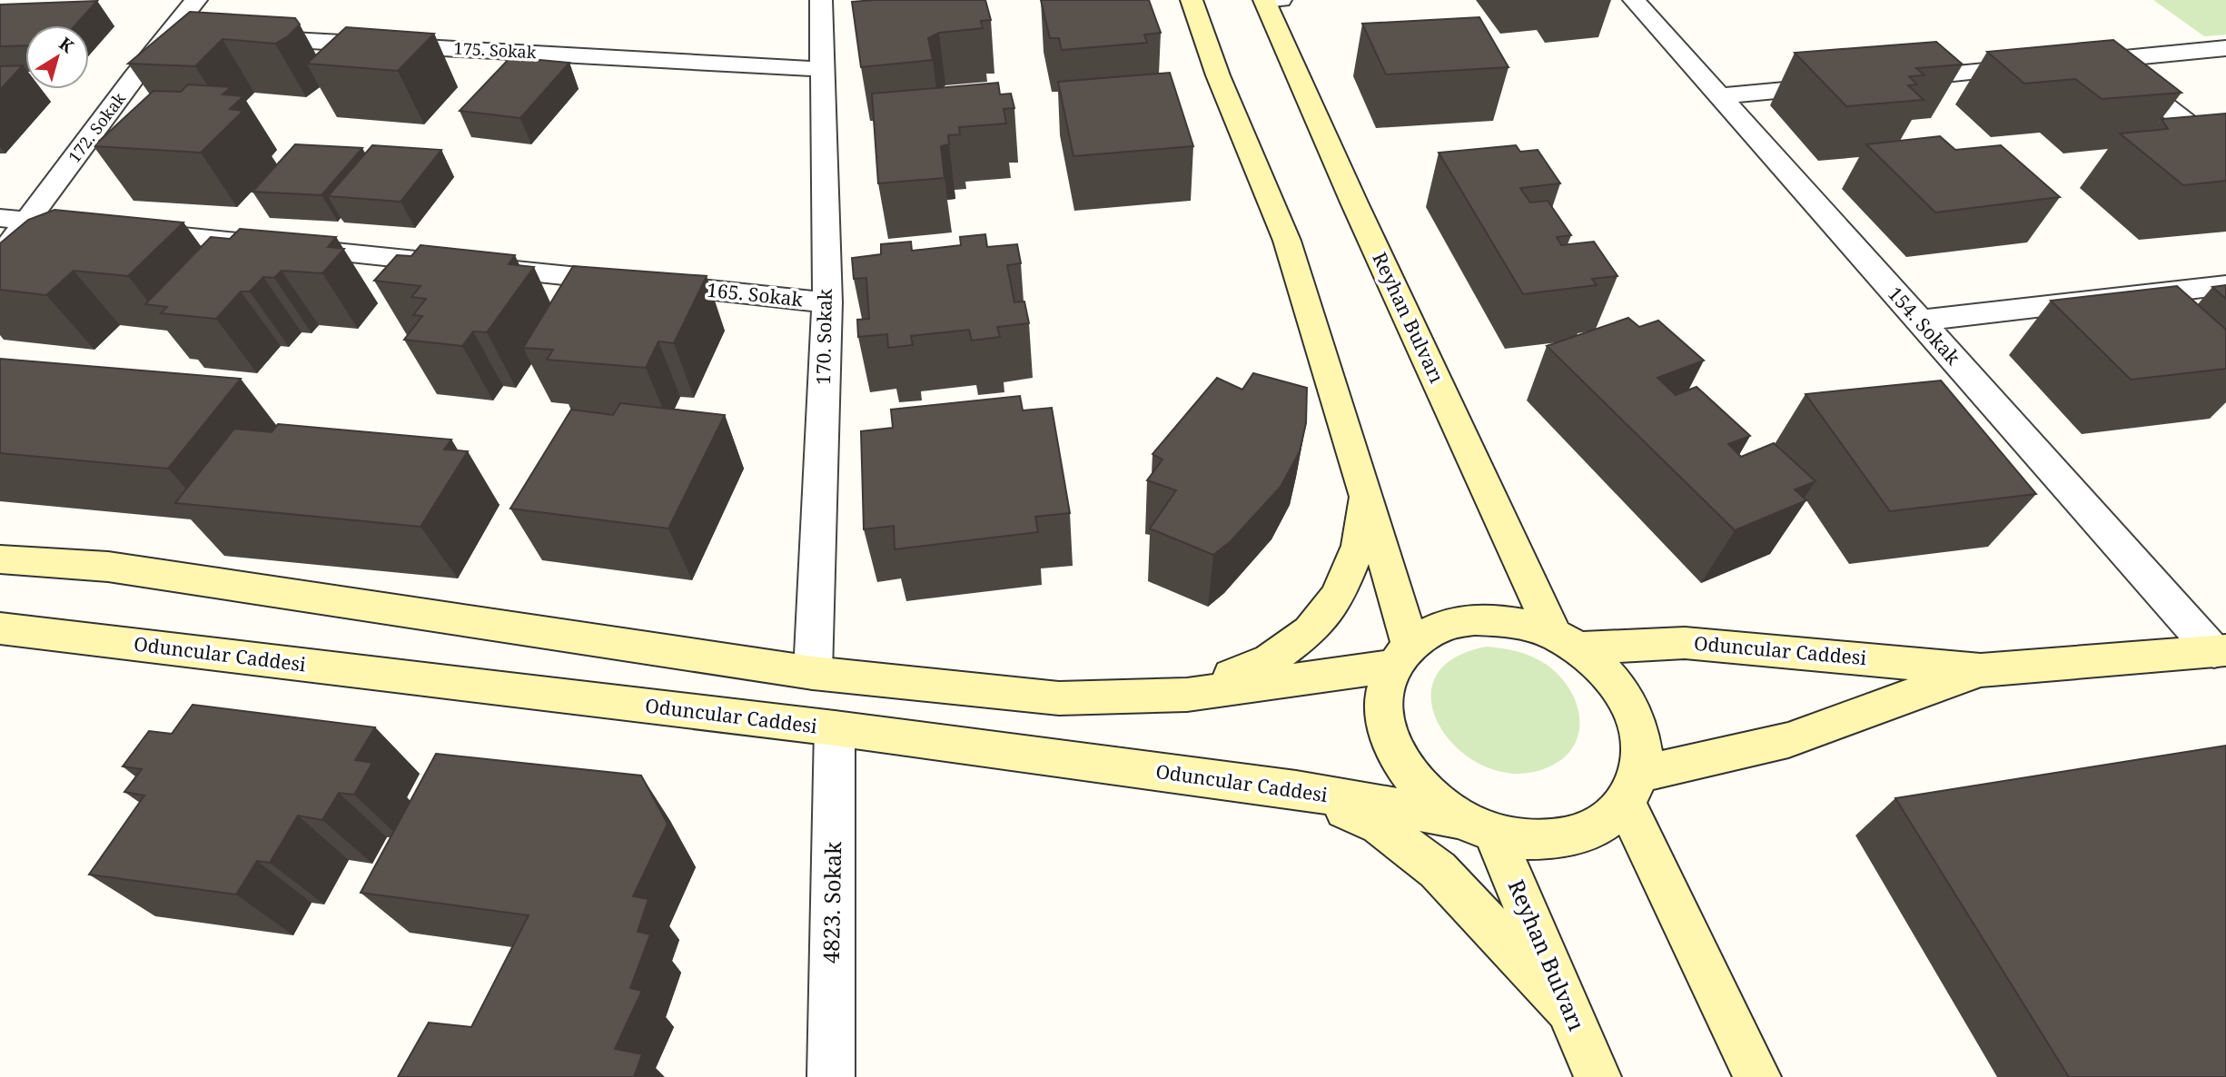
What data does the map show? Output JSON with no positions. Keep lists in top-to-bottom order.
{
  "streets": {
    "street": [
      "175. Sokak",
      "172. Sokak",
      "165. Sokak",
      "Reyhan Bulvarı",
      "154. Sokak",
      "170. Sokak",
      "Oduncular Caddesi",
      "4823. Sokak"
    ]
  },
  "crossings": [
    ["175. Sokak", "170. Sokak"],
    ["172. Sokak", "165. Sokak"],
    ["165. Sokak", "170. Sokak"],
    ["Reyhan Bulvarı", "Oduncular Caddesi"],
    ["154. Sokak", "Oduncular Caddesi"],
    ["Oduncular Caddesi", "4823. Sokak"]
  ],
  "north": "top right"
}
